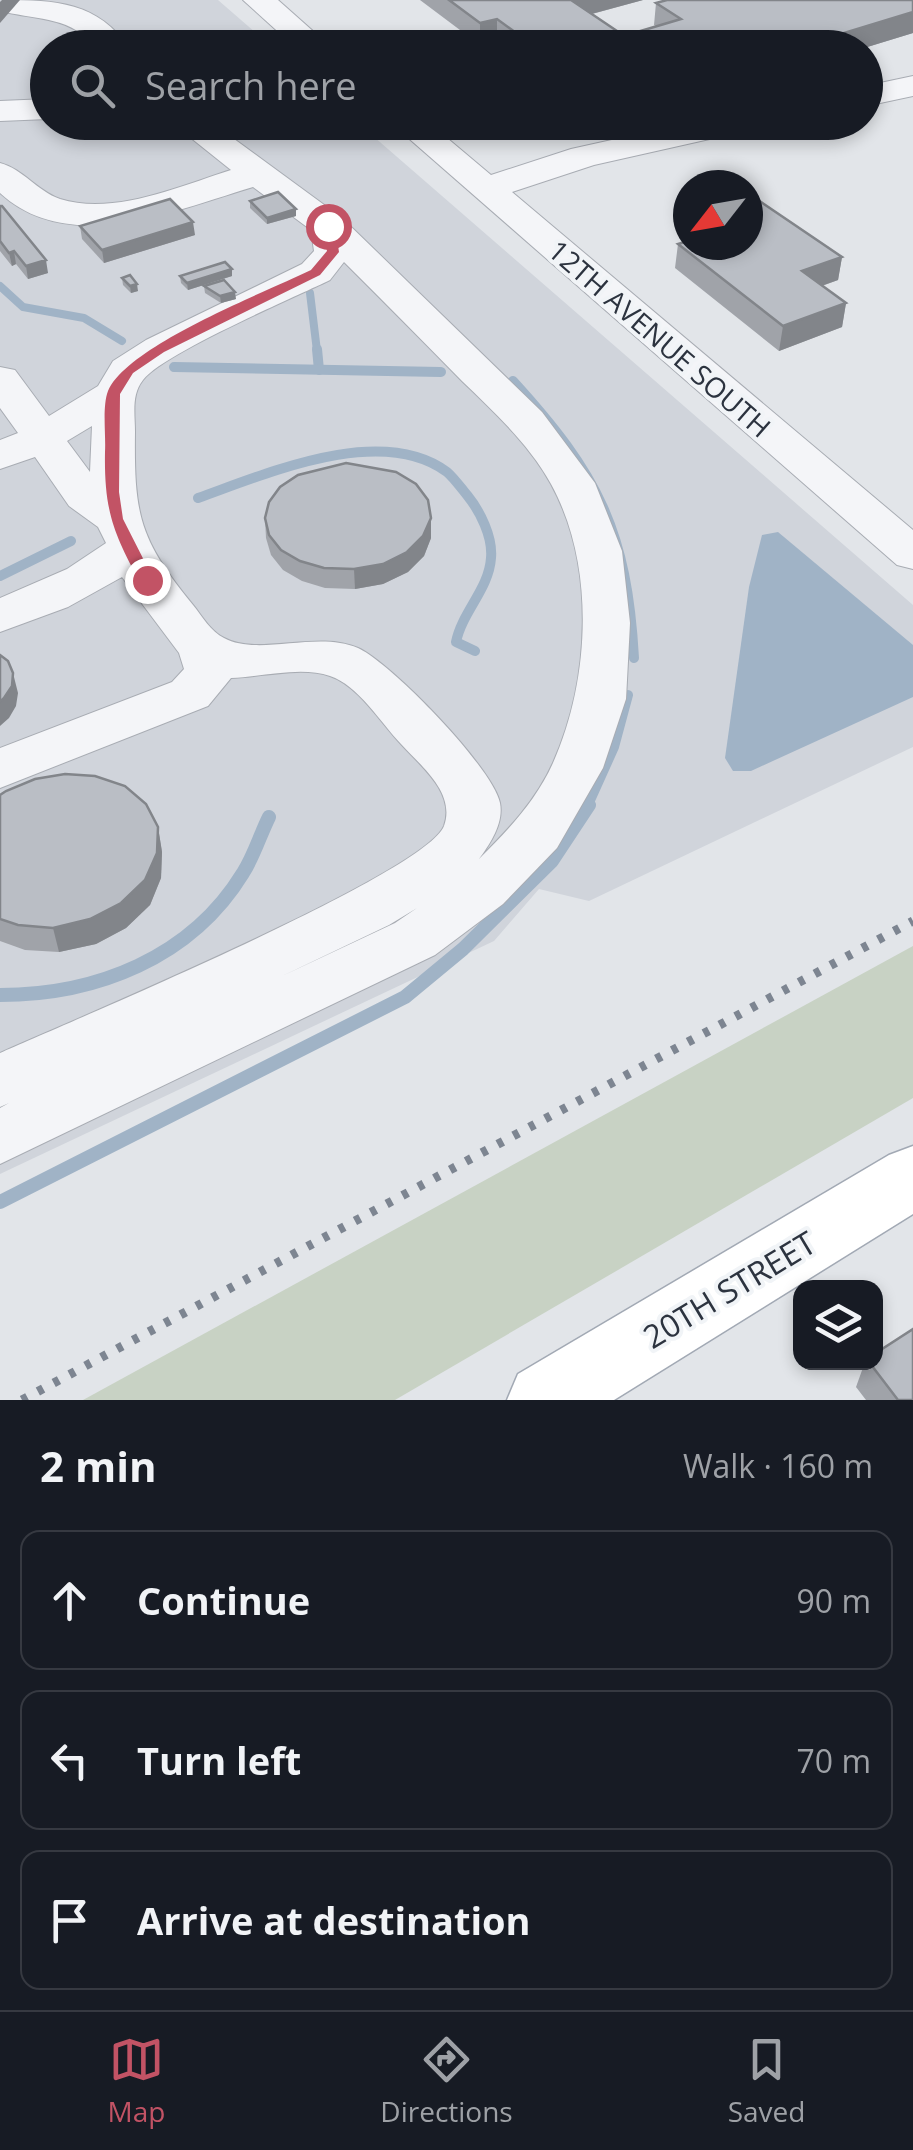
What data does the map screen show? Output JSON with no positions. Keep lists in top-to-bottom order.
{
  "streets": {
    "main road": ["20TH STREET"],
    "street": ["12TH AVENUE SOUTH"]
  },
  "north": "bottom left",
  "page": {
    "search": "Search here",
    "heading": ["2 min", "Walk · 160 m"],
    "list": [
      ["Continue", "90 m"],
      ["Turn left", "70 m"],
      "Arrive at destination"
    ],
    "nav": ["Map", "Directions", "Saved"]
  }
}
